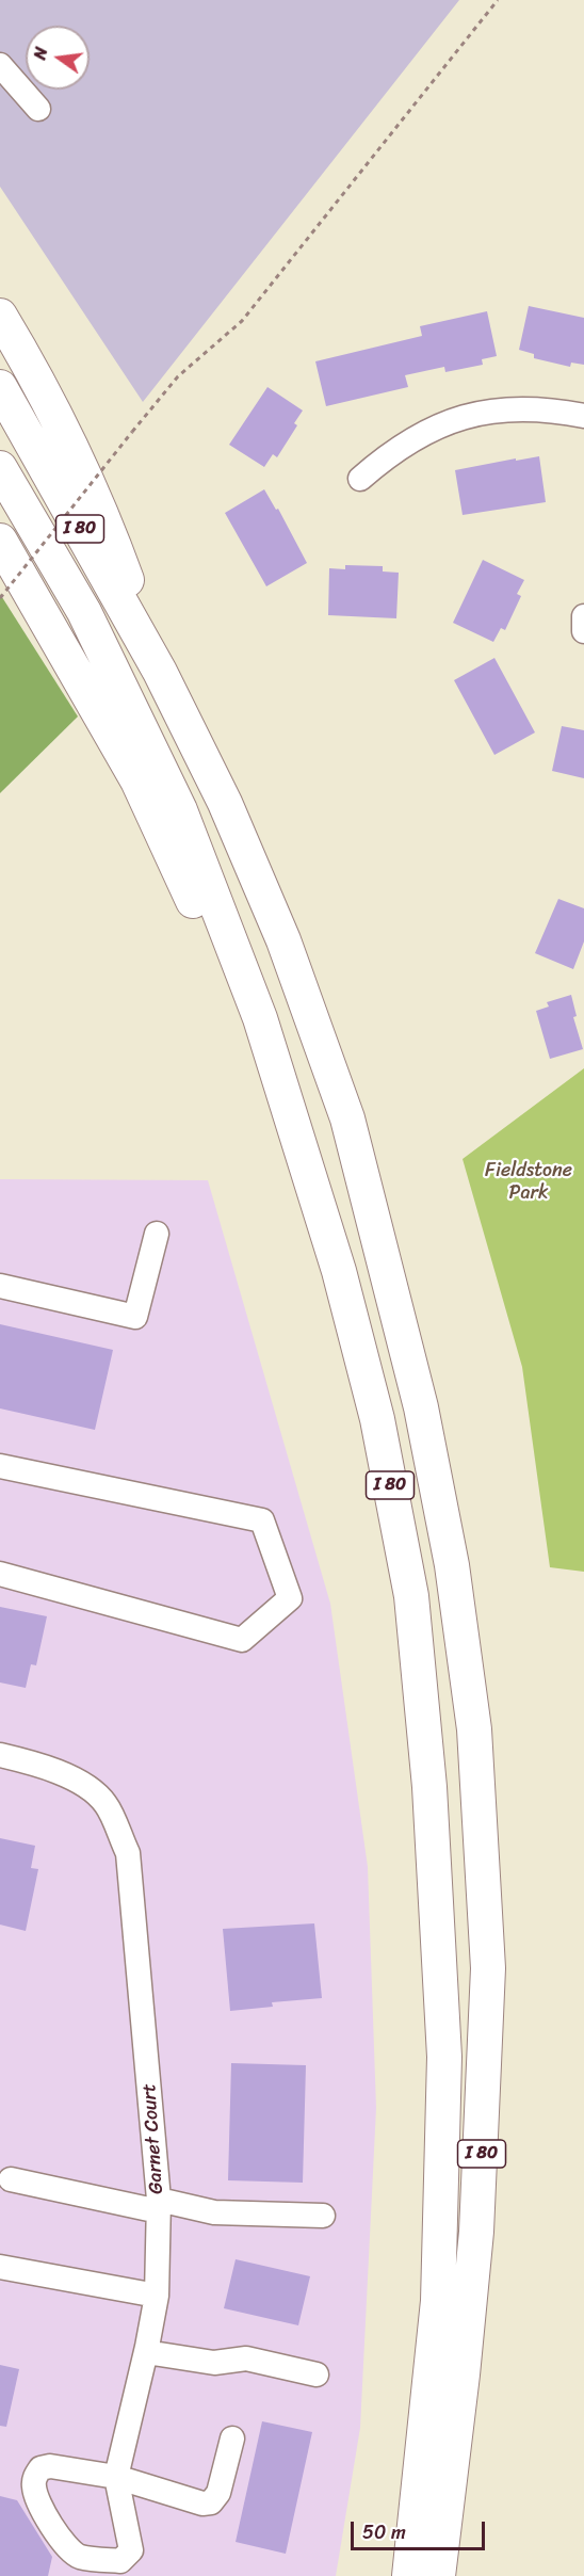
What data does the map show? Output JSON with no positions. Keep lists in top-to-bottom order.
{
  "streets": {
    "highway": ["I 80"],
    "street": ["Garnet Court"]
  },
  "parks": ["Fieldstone Park"],
  "scale_bar": "50 m",
  "north": "left"
}
